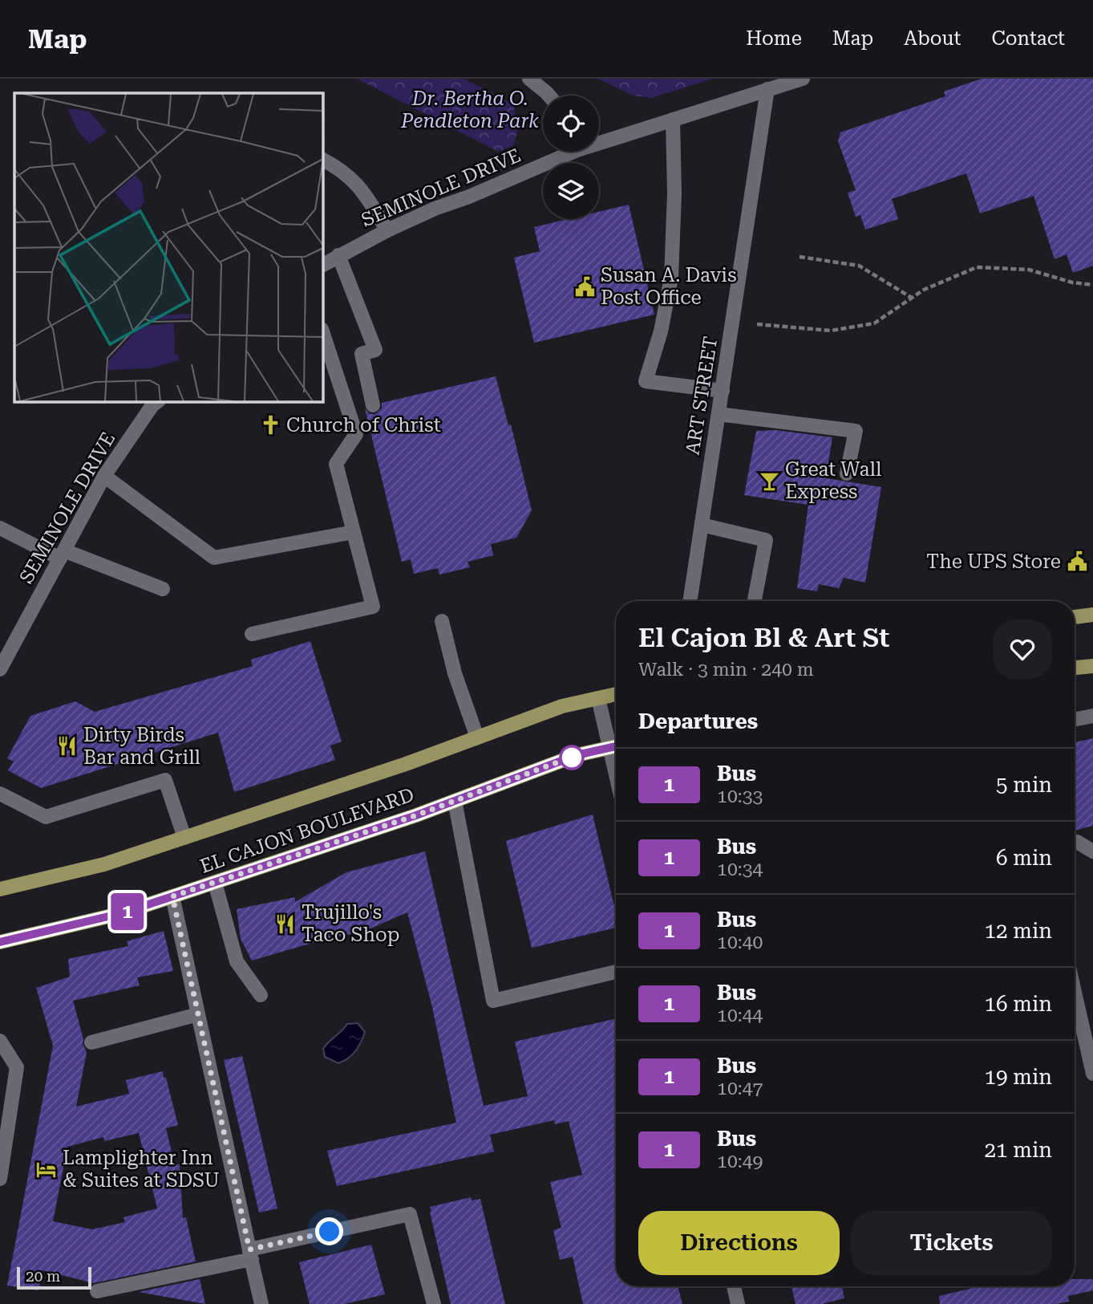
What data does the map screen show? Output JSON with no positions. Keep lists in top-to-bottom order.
{
  "streets": {
    "main road": ["EL CAJON BOULEVARD"],
    "street": ["SEMINOLE DRIVE", "ART STREET"]
  },
  "crossings": [
    ["SEMINOLE DRIVE", "ART STREET"]
  ],
  "parks": ["Dr. Bertha O. Pendleton Park"],
  "places": {
    "public building": ["Susan A. Davis Post Office", "The UPS Store"],
    "church": ["Church of Christ"],
    "bar": ["Great Wall Express"],
    "restaurant": ["Dirty Birds Bar and Grill", "Trujillo's Taco Shop"],
    "hotel": ["Lamplighter Inn & Suites at SDSU"]
  },
  "lines": ["bus line 1"],
  "scale_bar": "20 m",
  "page": {
    "header": "Map",
    "nav": [
      "Home",
      "Map",
      "About",
      "Contact"
    ],
    "on_map": "1",
    "heading": [
      ["El Cajon Bl & Art St", "Walk · 3 min · 240 m"],
      "Departures"
    ],
    "list": [
      {
        "mark": "1",
        "name": "Bus",
        "note": "10:33",
        "value": "5 min"
      },
      {
        "mark": "1",
        "name": "Bus",
        "note": "10:34",
        "value": "6 min"
      },
      {
        "mark": "1",
        "name": "Bus",
        "note": "10:40",
        "value": "12 min"
      },
      {
        "mark": "1",
        "name": "Bus",
        "note": "10:44",
        "value": "16 min"
      },
      {
        "mark": "1",
        "name": "Bus",
        "note": "10:47",
        "value": "19 min"
      },
      {
        "mark": "1",
        "name": "Bus",
        "note": "10:49",
        "value": "21 min"
      }
    ],
    "buttons": ["Directions", "Tickets"],
    "scale": "20 m"
  }
}
